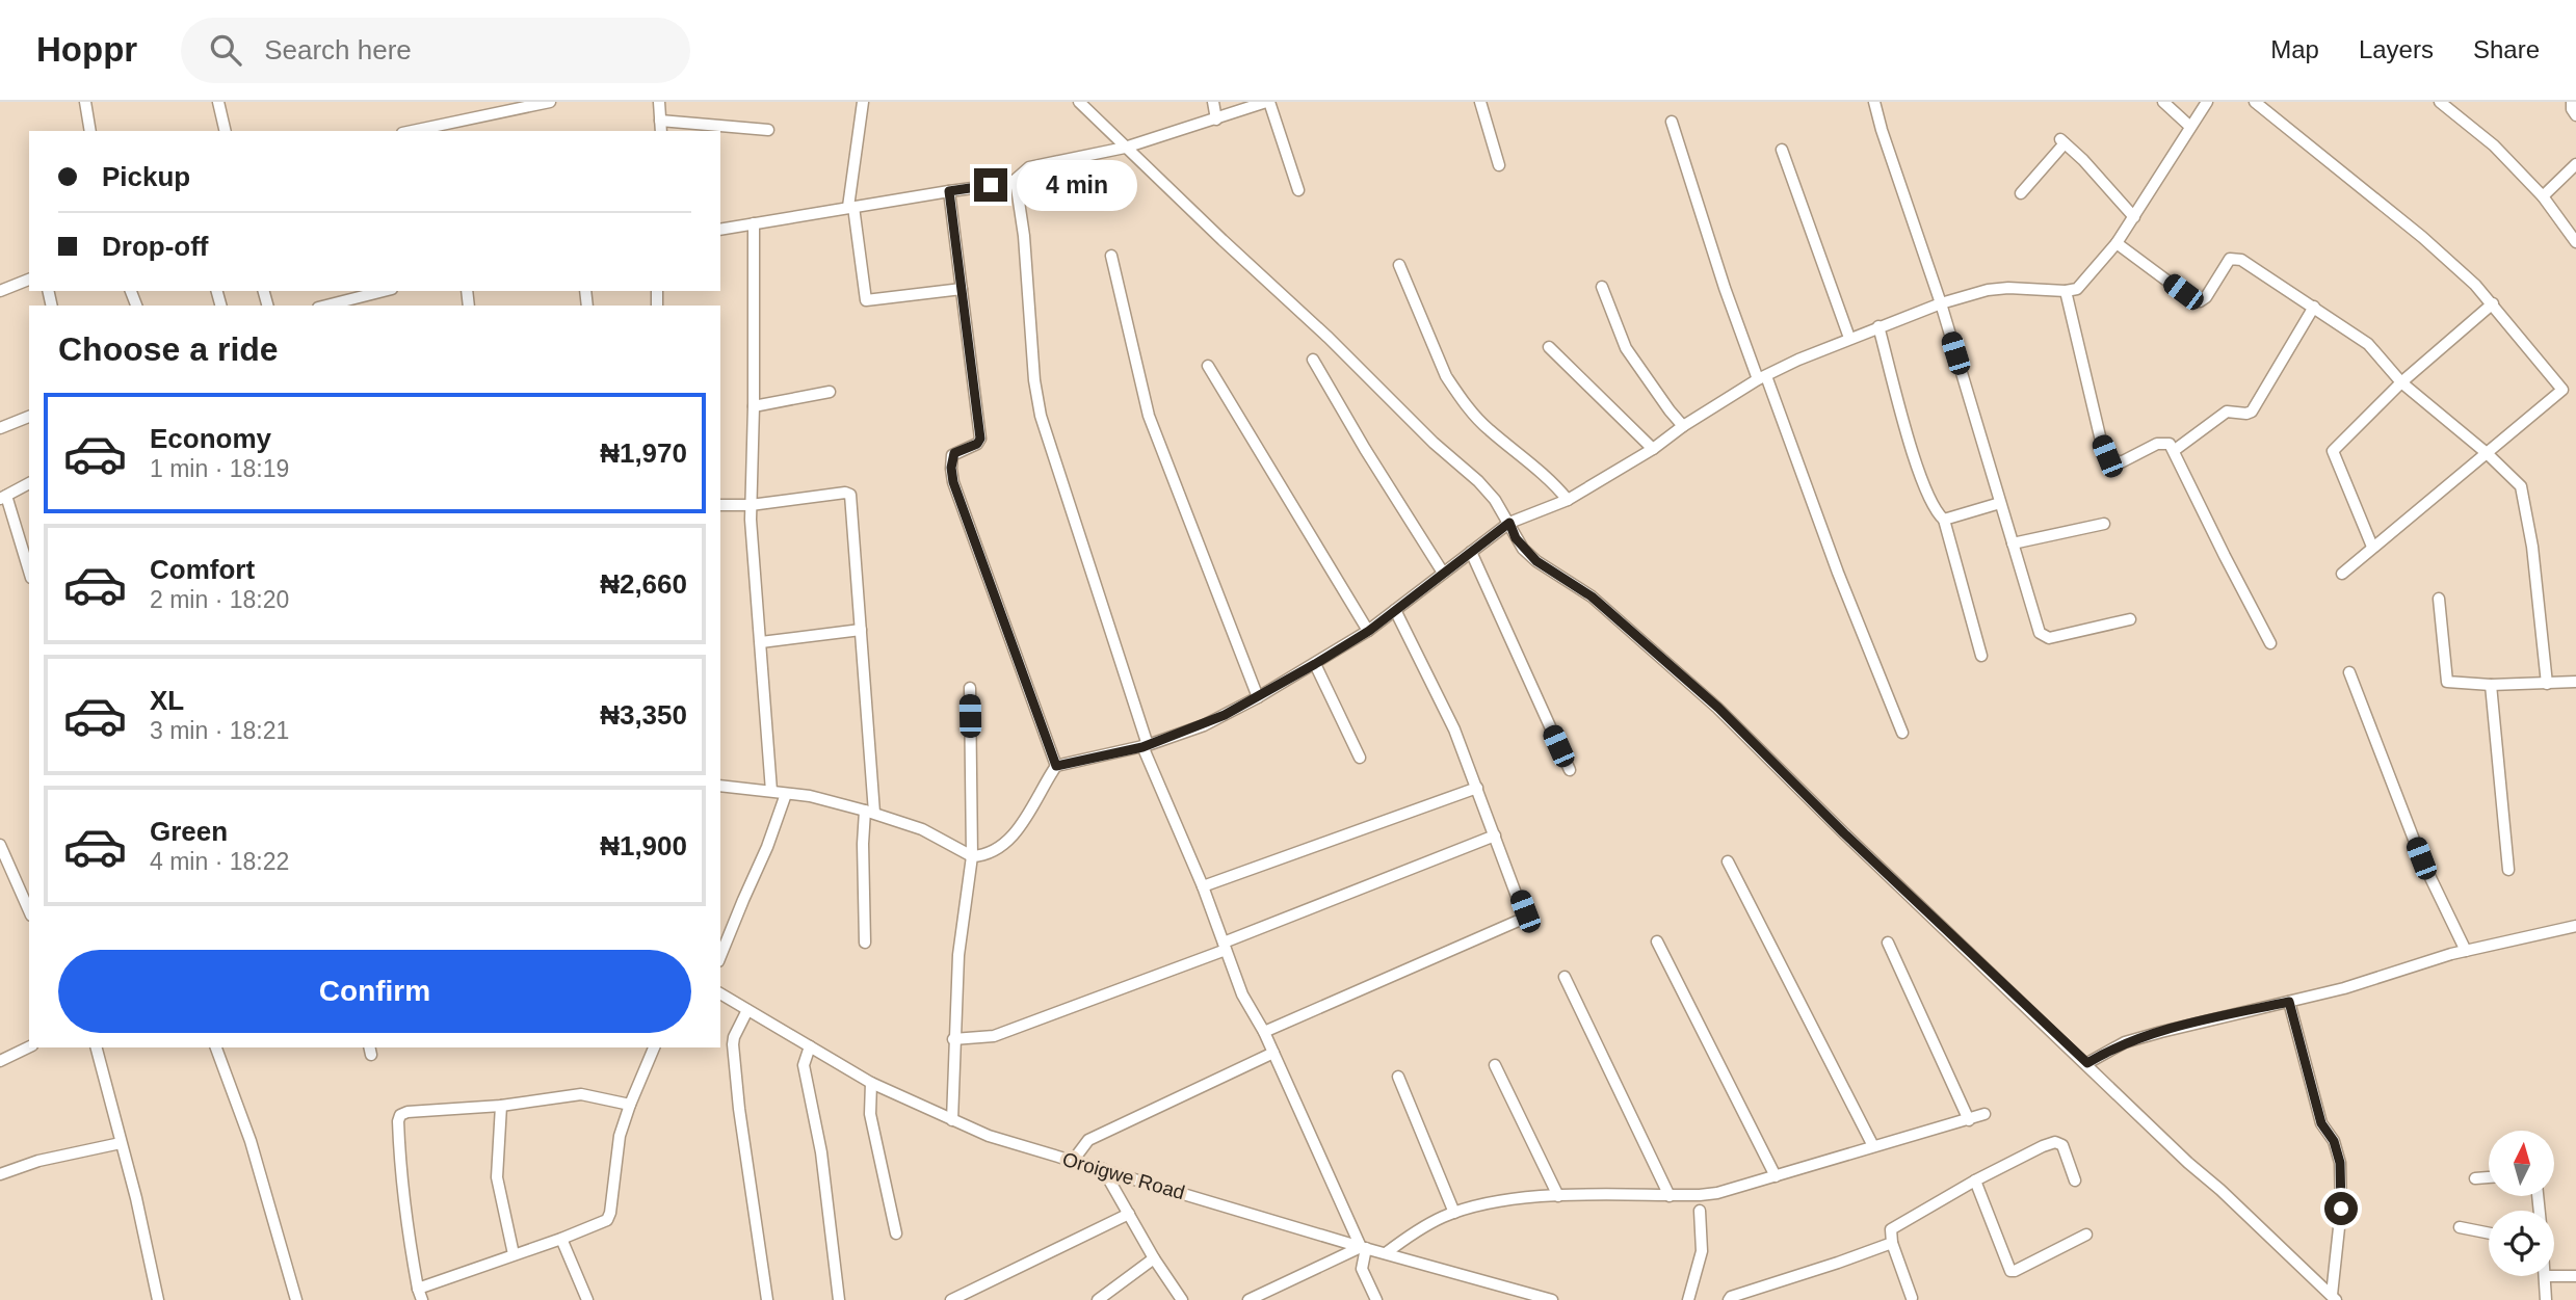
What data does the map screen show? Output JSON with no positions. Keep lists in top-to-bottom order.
{
  "streets": {
    "street": ["Oroigwe Road"]
  },
  "north": "top",
  "page": {
    "header": "Hoppr",
    "search": "Search here",
    "nav": ["Map", "Layers", "Share"],
    "banner": ["Pickup", "Drop-off"],
    "bubble": "4 min",
    "heading": "Choose a ride",
    "list": [
      {
        "name": "Economy",
        "note": "1 min · 18:19",
        "value": "₦1,970"
      },
      {
        "name": "Comfort",
        "note": "2 min · 18:20",
        "value": "₦2,660"
      },
      {
        "name": "XL",
        "note": "3 min · 18:21",
        "value": "₦3,350"
      },
      {
        "name": "Green",
        "note": "4 min · 18:22",
        "value": "₦1,900"
      }
    ],
    "buttons": "Confirm"
  }
}
